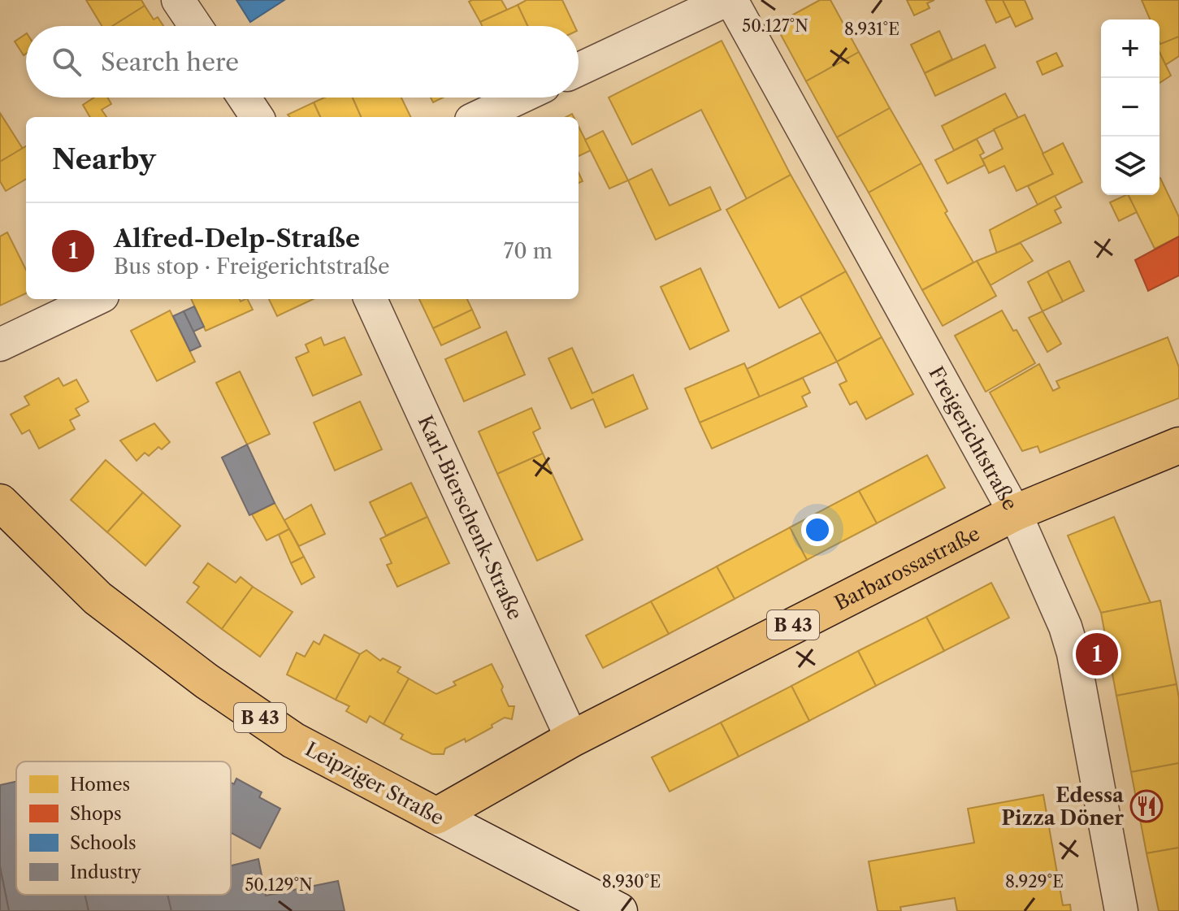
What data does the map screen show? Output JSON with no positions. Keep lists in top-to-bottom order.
{
  "streets": {
    "main road": ["Barbarossastraße", "B 43", "Leipziger Straße"],
    "street": ["Freigerichtstraße", "Karl-Bierschenk-Straße"]
  },
  "crossings": [
    ["Freigerichtstraße", "Barbarossastraße"],
    ["Karl-Bierschenk-Straße", "Barbarossastraße"],
    ["Barbarossastraße", "Leipziger Straße"]
  ],
  "places": {
    "restaurant": ["Edessa Pizza Döner"]
  },
  "legend": [
    "Homes",
    "Shops",
    "Schools",
    "Industry"
  ],
  "page": {
    "map_buttons": ["+", "−"],
    "search": "Search here",
    "heading": "Nearby",
    "list": [
      {
        "mark": "1",
        "name": "Alfred-Delp-Straße",
        "note": "Bus stop · Freigerichtstraße",
        "value": "70 m"
      }
    ],
    "pins": "1"
  },
  "coordinates": [
    "50.127°N",
    "8.931°E",
    "8.930°E",
    "8.929°E",
    "50.129°N"
  ]
}
